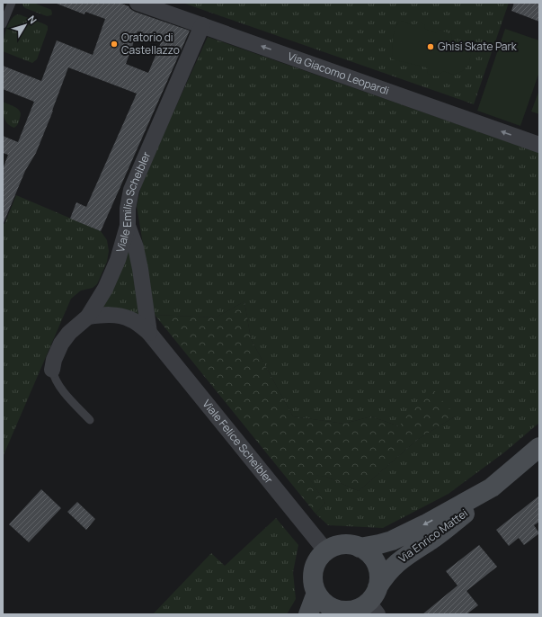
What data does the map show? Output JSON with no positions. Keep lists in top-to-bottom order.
{
  "streets": {
    "street": [
      "Via Giacomo Leopardi",
      "Viale Emilio Scheibler",
      "Viale Felice Scheibler",
      "Via Enrico Mattei"
    ]
  },
  "crossings": [
    ["Via Giacomo Leopardi", "Viale Emilio Scheibler"],
    ["Viale Emilio Scheibler", "Viale Felice Scheibler"],
    ["Viale Felice Scheibler", "Via Enrico Mattei"]
  ],
  "one_way": ["Via Giacomo Leopardi"],
  "places": ["Oratorio di Castellazzo", "Ghisi Skate Park"],
  "north": "top right"
}
